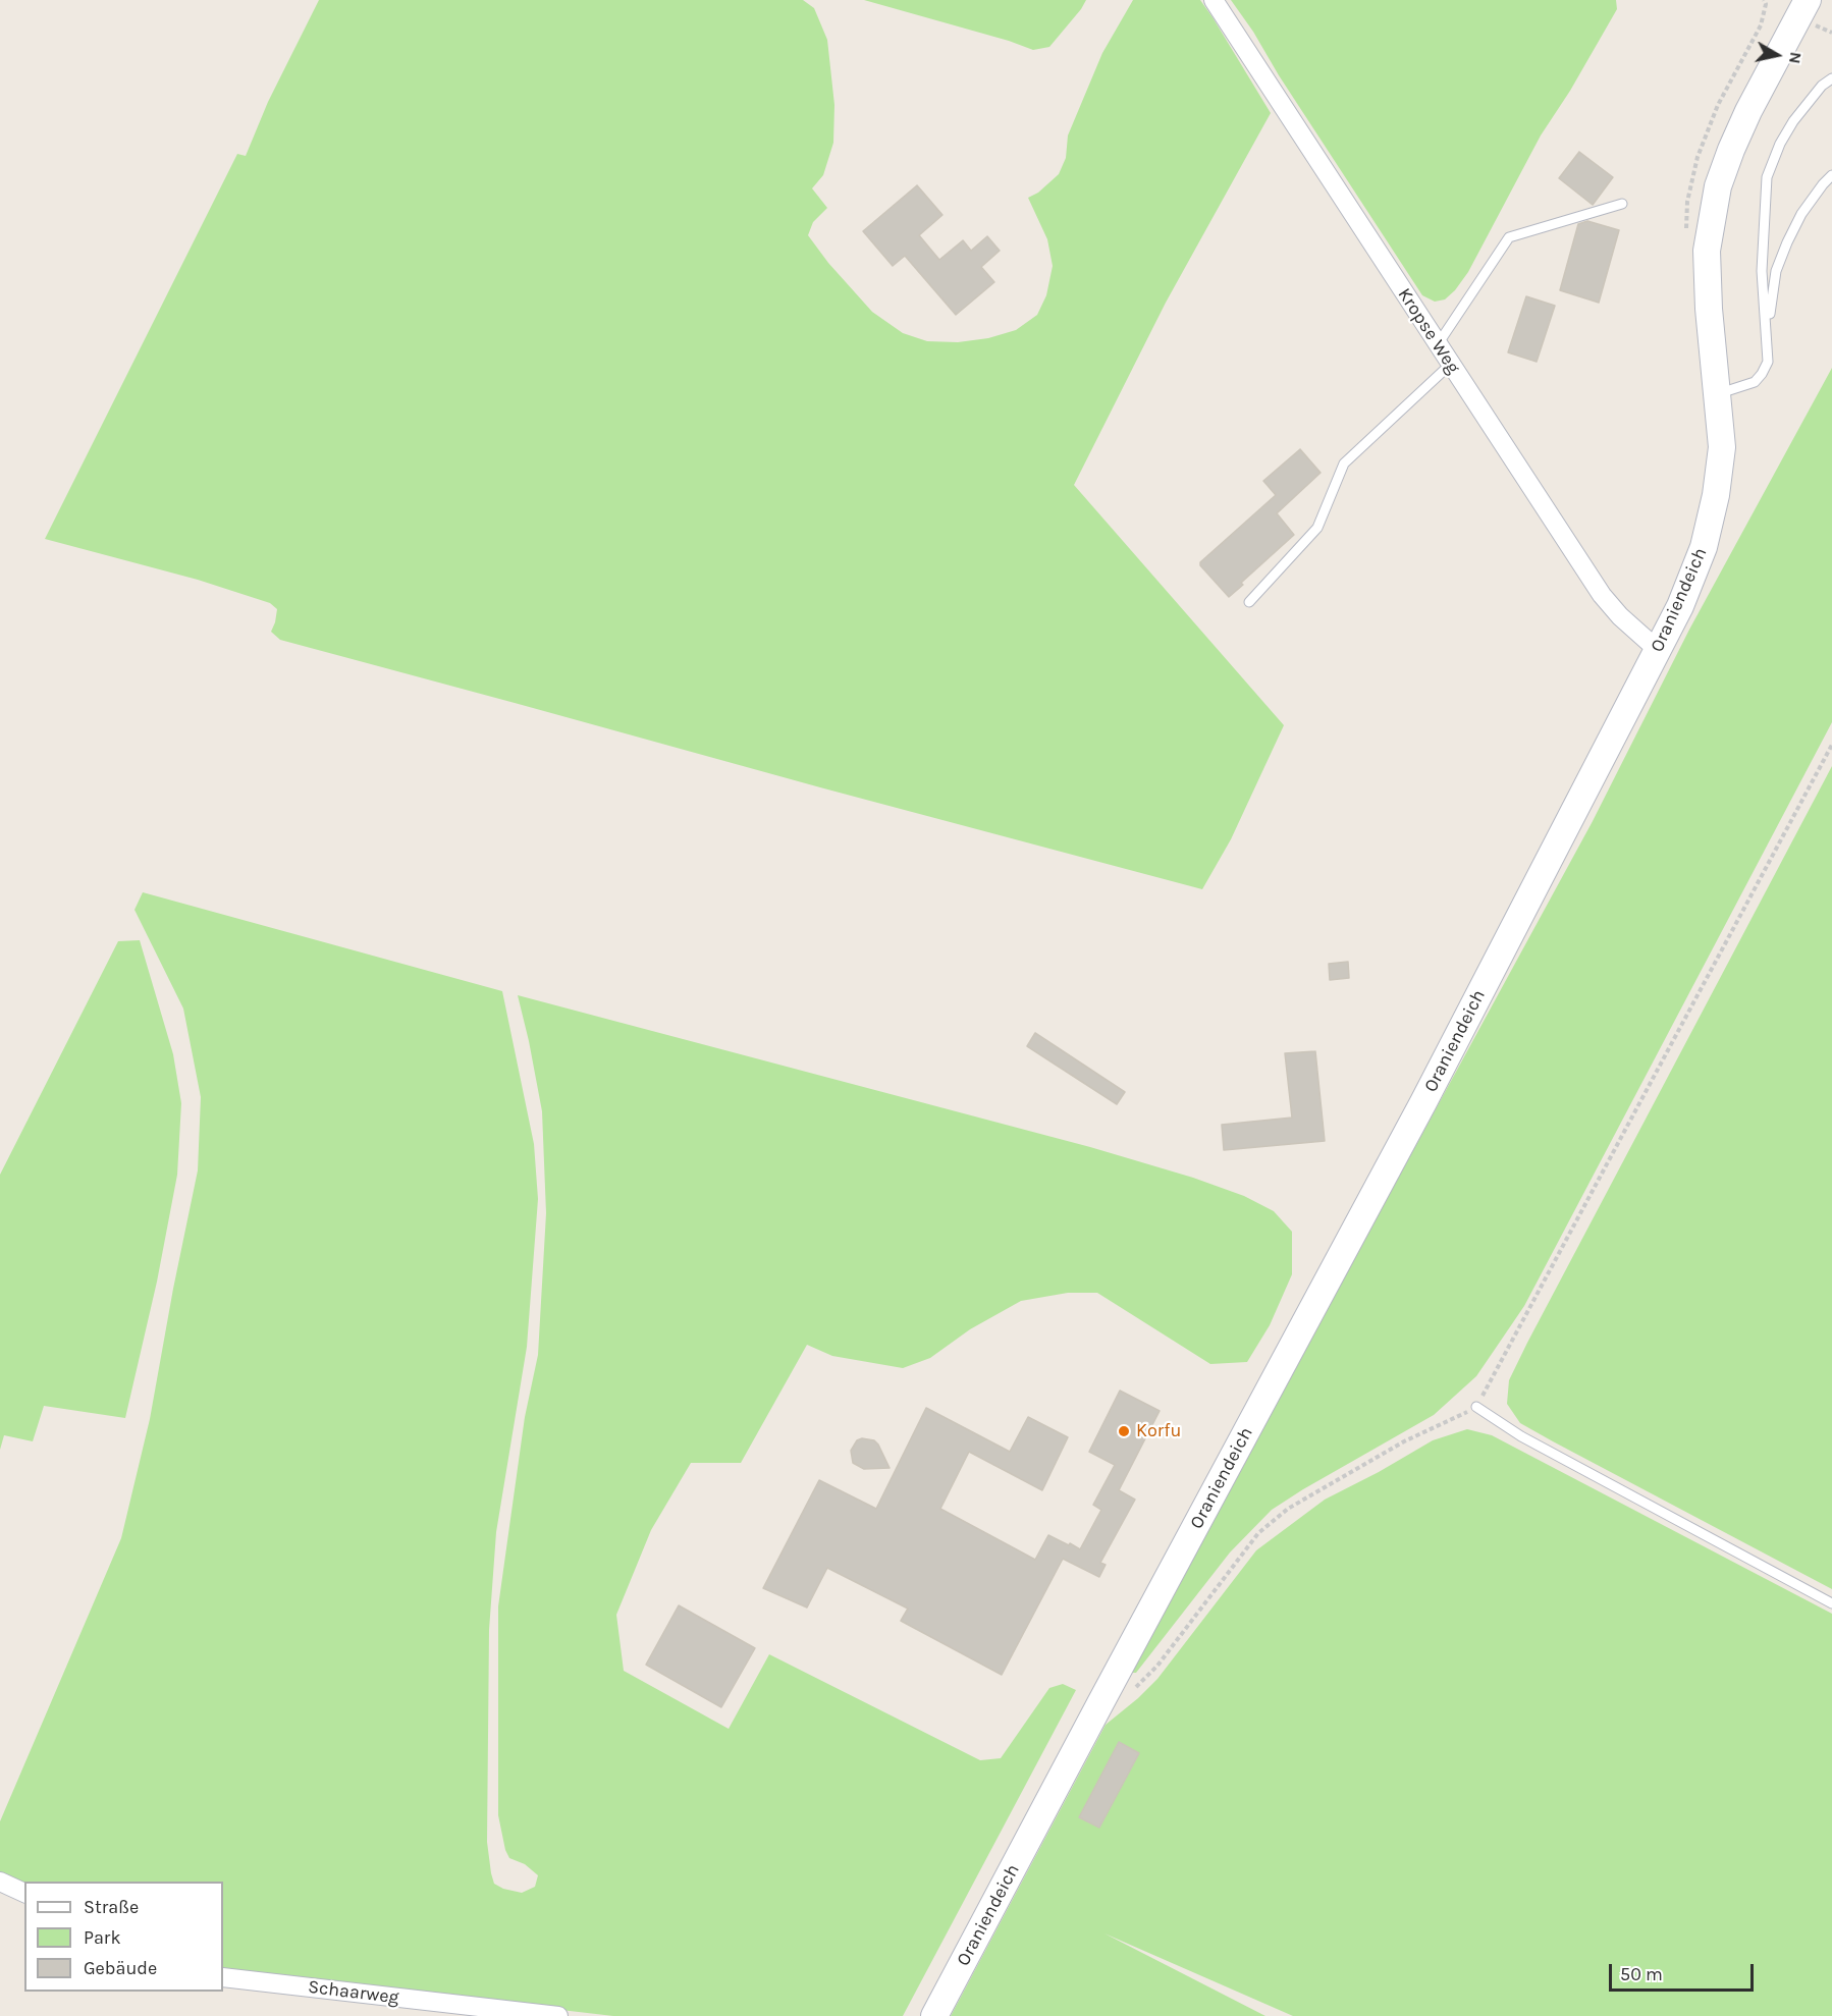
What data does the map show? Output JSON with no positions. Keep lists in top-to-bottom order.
{
  "streets": {
    "main road": ["Oraniendeich"],
    "street": ["Kropse Weg", "Schaarweg"]
  },
  "crossings": [
    ["Kropse Weg", "Oraniendeich"]
  ],
  "places": ["Korfu"],
  "legend": ["Straße", "Park", "Gebäude"],
  "scale_bar": "50 m",
  "north": "right"
}
